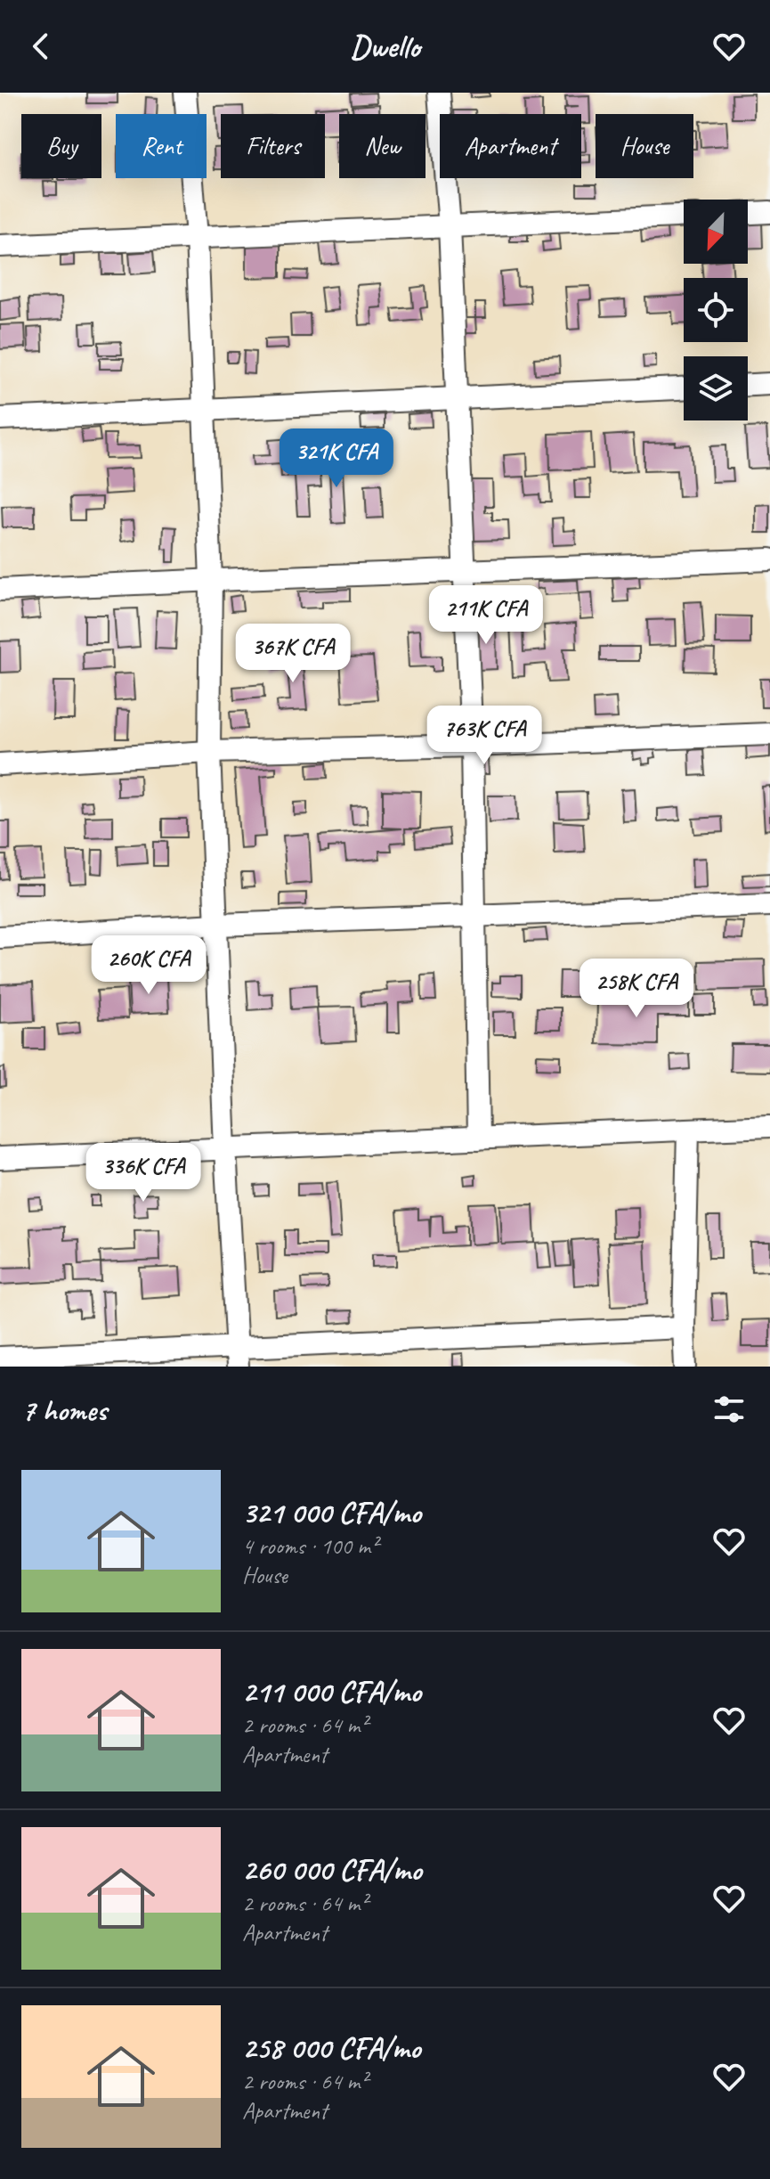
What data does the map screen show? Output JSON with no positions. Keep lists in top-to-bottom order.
{
  "north": "bottom left",
  "page": {
    "header": "Dwello",
    "chip": [
      "Buy",
      "Rent",
      "Filters",
      "New",
      "Apartment",
      "House"
    ],
    "price": [
      "321K CFA",
      "211K CFA",
      "367K CFA",
      "763K CFA",
      "260K CFA",
      "258K CFA",
      "336K CFA"
    ],
    "heading": "7 homes",
    "list": [
      {
        "name": "321 000 CFA/mo",
        "note": "4 rooms · 100 m² · House"
      },
      {
        "name": "211 000 CFA/mo",
        "note": "2 rooms · 64 m² · Apartment"
      },
      {
        "name": "260 000 CFA/mo",
        "note": "2 rooms · 64 m² · Apartment"
      },
      {
        "name": "258 000 CFA/mo",
        "note": "2 rooms · 64 m² · Apartment"
      }
    ]
  }
}
